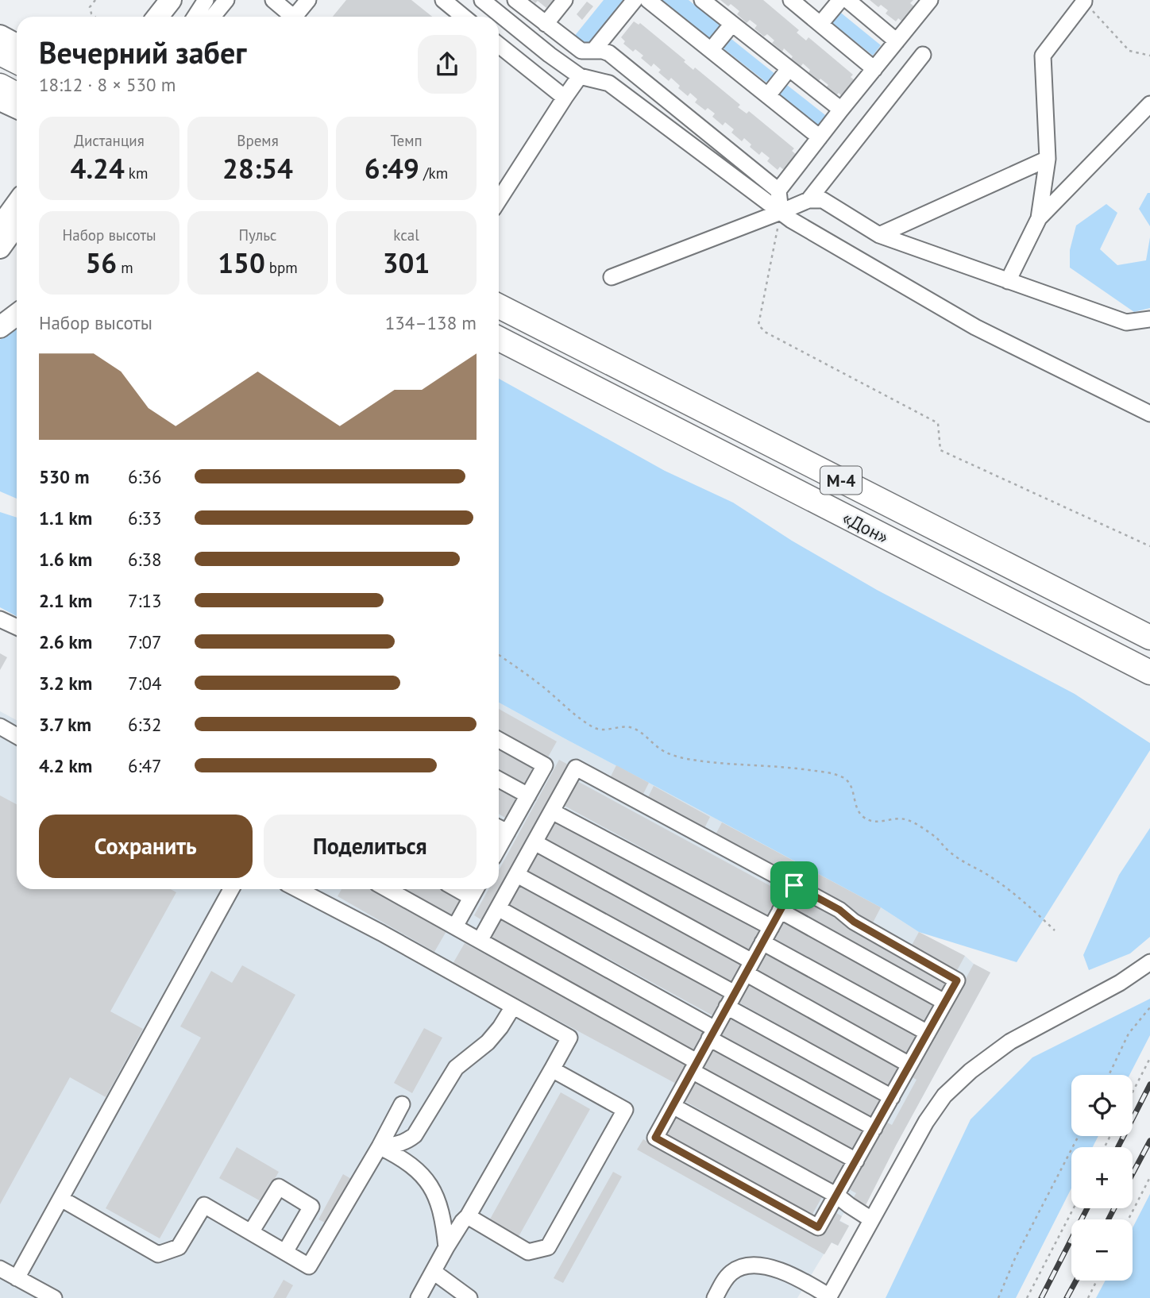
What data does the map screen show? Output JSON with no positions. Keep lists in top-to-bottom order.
{
  "streets": {
    "highway": ["М-4", "«Дон»"]
  },
  "page": {
    "heading": ["Вечерний забег", "18:12 · 8 × 530 m"],
    "stats": [
      ["Дистанция", "4.24 km"],
      ["Время", "28:54"],
      ["Темп", "6:49 /km"],
      ["Набор высоты", "56 m"],
      ["Пульс", "150 bpm"],
      ["kcal", "301"]
    ],
    "chart": ["Набор высоты", "134–138 m"],
    "list": [
      {
        "name": "530 m",
        "note": "6:36"
      },
      {
        "name": "1.1 km",
        "note": "6:33"
      },
      {
        "name": "1.6 km",
        "note": "6:38"
      },
      {
        "name": "2.1 km",
        "note": "7:13"
      },
      {
        "name": "2.6 km",
        "note": "7:07"
      },
      {
        "name": "3.2 km",
        "note": "7:04"
      },
      {
        "name": "3.7 km",
        "note": "6:32"
      },
      {
        "name": "4.2 km",
        "note": "6:47"
      }
    ],
    "buttons": ["Сохранить", "Поделиться"],
    "map_buttons": ["+", "−"]
  }
}
